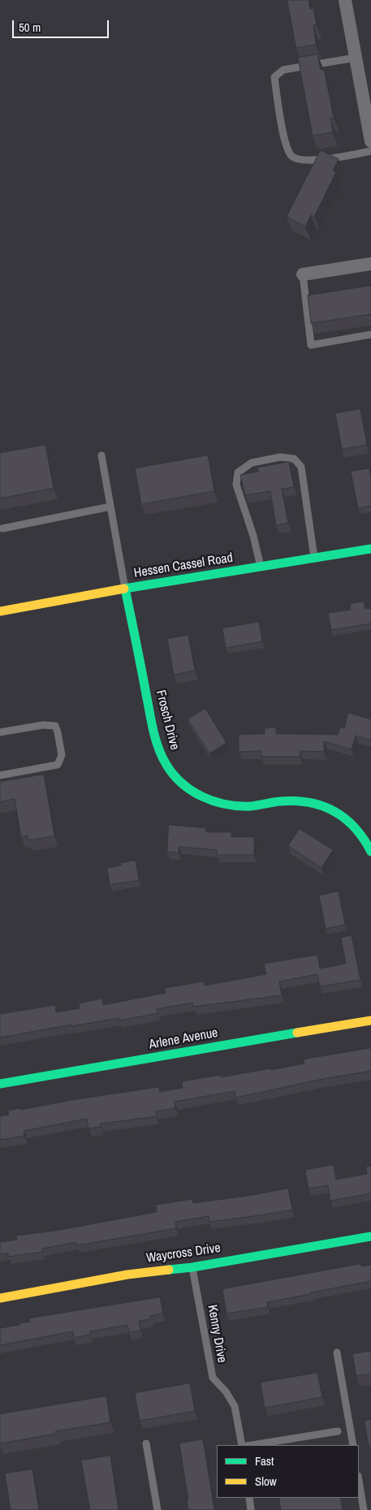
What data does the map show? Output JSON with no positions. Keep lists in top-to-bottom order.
{
  "streets": {
    "street": [
      "Hessen Cassel Road",
      "Frosch Drive",
      "Arlene Avenue",
      "Waycross Drive"
    ],
    "lane": ["Kenny Drive"]
  },
  "crossings": [
    ["Hessen Cassel Road", "Frosch Drive"],
    ["Waycross Drive", "Kenny Drive"]
  ],
  "legend": ["Fast", "Slow"],
  "scale_bar": "50 m"
}
